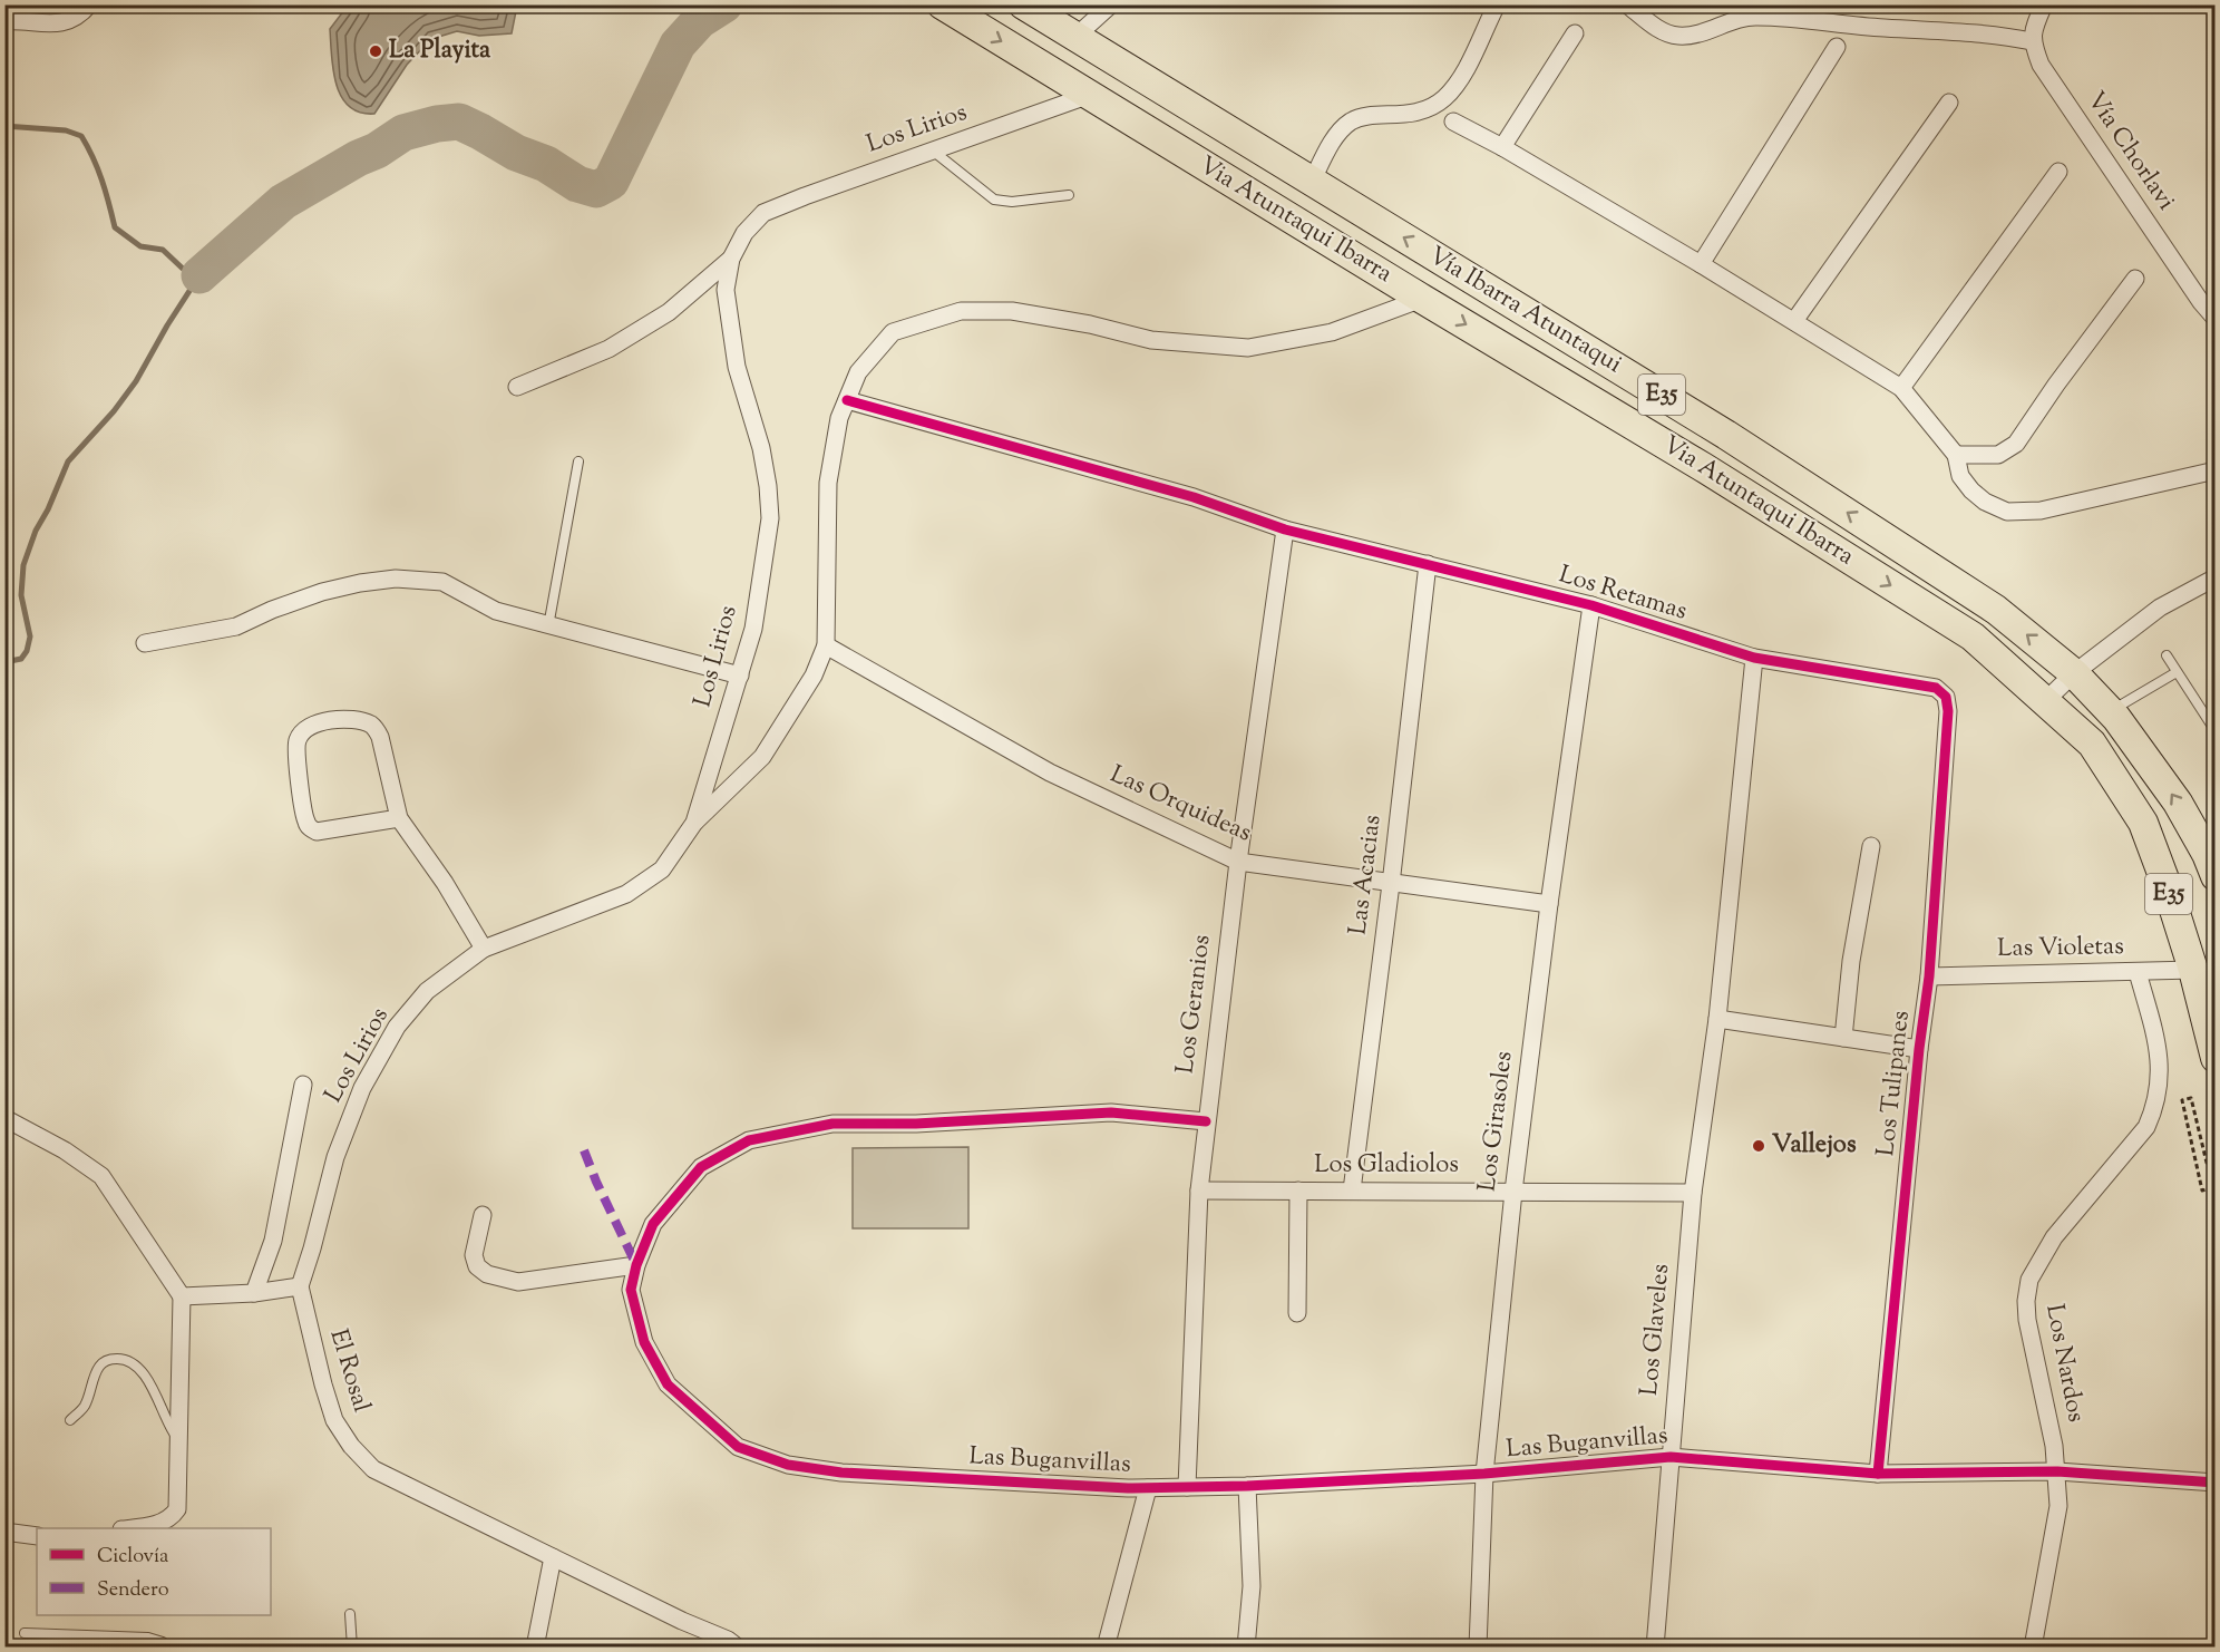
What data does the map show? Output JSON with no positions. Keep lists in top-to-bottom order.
{
  "streets": {
    "highway": ["Via Atuntaqui Ibarra", "Vía Ibarra Atuntaqui", "E35"],
    "street": [
      "Los Lirios",
      "Vía Chorlavi",
      "Los Retamas",
      "Las Orquideas",
      "Las Acacias",
      "Las Violetas",
      "Los Geranios",
      "Los Tulipanes",
      "Los Girasoles",
      "Los Gladiolos",
      "Los Glaveles",
      "Los Nardos",
      "El Rosal",
      "Las Buganvillas"
    ]
  },
  "crossings": [
    ["Los Lirios", "Via Atuntaqui Ibarra"],
    ["Los Lirios", "El Rosal"],
    ["Via Atuntaqui Ibarra", "Las Violetas"],
    ["Los Retamas", "Las Acacias"],
    ["Los Retamas", "Los Geranios"],
    ["Los Retamas", "Los Tulipanes"],
    ["Los Retamas", "Los Girasoles"],
    ["Los Retamas", "Los Glaveles"],
    ["Las Orquideas", "Las Acacias"],
    ["Las Orquideas", "Los Geranios"],
    ["Las Orquideas", "Los Girasoles"],
    ["Las Acacias", "Los Gladiolos"],
    ["Las Violetas", "Los Tulipanes"],
    ["Las Violetas", "Los Nardos"],
    ["Los Geranios", "Los Gladiolos"],
    ["Los Geranios", "Las Buganvillas"],
    ["Los Tulipanes", "Las Buganvillas"],
    ["Los Girasoles", "Los Gladiolos"],
    ["Los Girasoles", "Las Buganvillas"],
    ["Los Gladiolos", "Los Glaveles"],
    ["Los Glaveles", "Las Buganvillas"],
    ["Los Nardos", "Las Buganvillas"]
  ],
  "one_way": ["Via Atuntaqui Ibarra", "Vía Ibarra Atuntaqui"],
  "places": ["La Playita", "Vallejos"],
  "legend": ["Ciclovía", "Sendero"]
}
